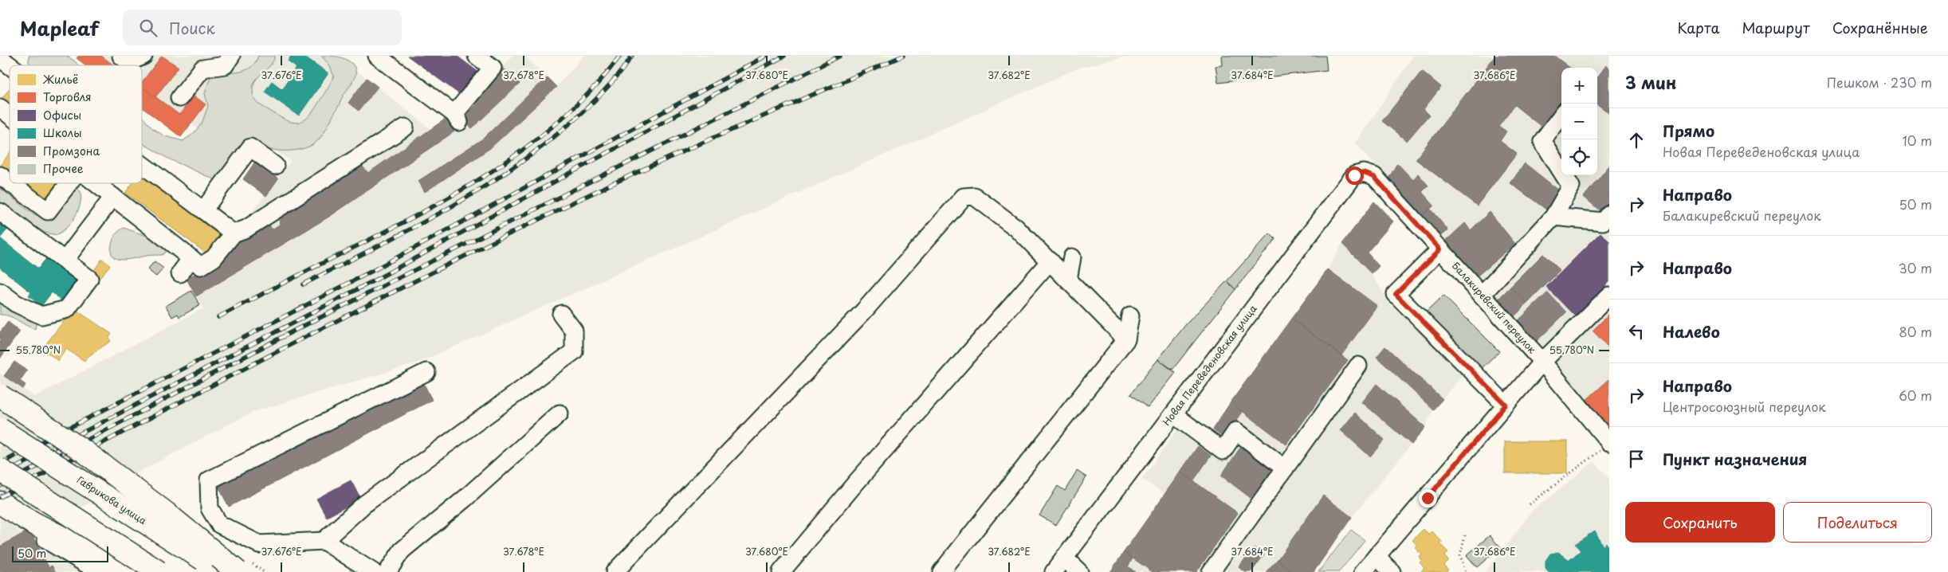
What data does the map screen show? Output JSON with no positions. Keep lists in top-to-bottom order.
{
  "streets": {
    "main road": ["Гаврикова улица"],
    "street": ["Балакиревский переулок", "Новая Переведеновская улица"]
  },
  "crossings": [
    ["Балакиревский переулок", "Новая Переведеновская улица"]
  ],
  "legend": [
    "Жильё",
    "Торговля",
    "Офисы",
    "Школы",
    "Промзона",
    "Прочее"
  ],
  "scale_bar": "50 m",
  "page": {
    "header": "Mapleaf",
    "search": "Поиск",
    "nav": ["Карта", "Маршрут", "Сохранённые"],
    "heading": ["3 мин", "Пешком · 230 m"],
    "map_buttons": ["+", "−"],
    "list": [
      ["Прямо", "Новая Переведеновская улица", "10 m"],
      ["Направо", "Балакиревский переулок", "50 m"],
      ["Направо", "30 m"],
      ["Налево", "80 m"],
      ["Направо", "Центросоюзный переулок", "60 m"],
      "Пункт назначения"
    ],
    "buttons": ["Сохранить", "Поделиться"],
    "scale": "50 m"
  },
  "coordinates": [
    "37.676°E",
    "37.678°E",
    "37.680°E",
    "37.682°E",
    "37.684°E",
    "37.686°E",
    "55.780°N"
  ]
}
